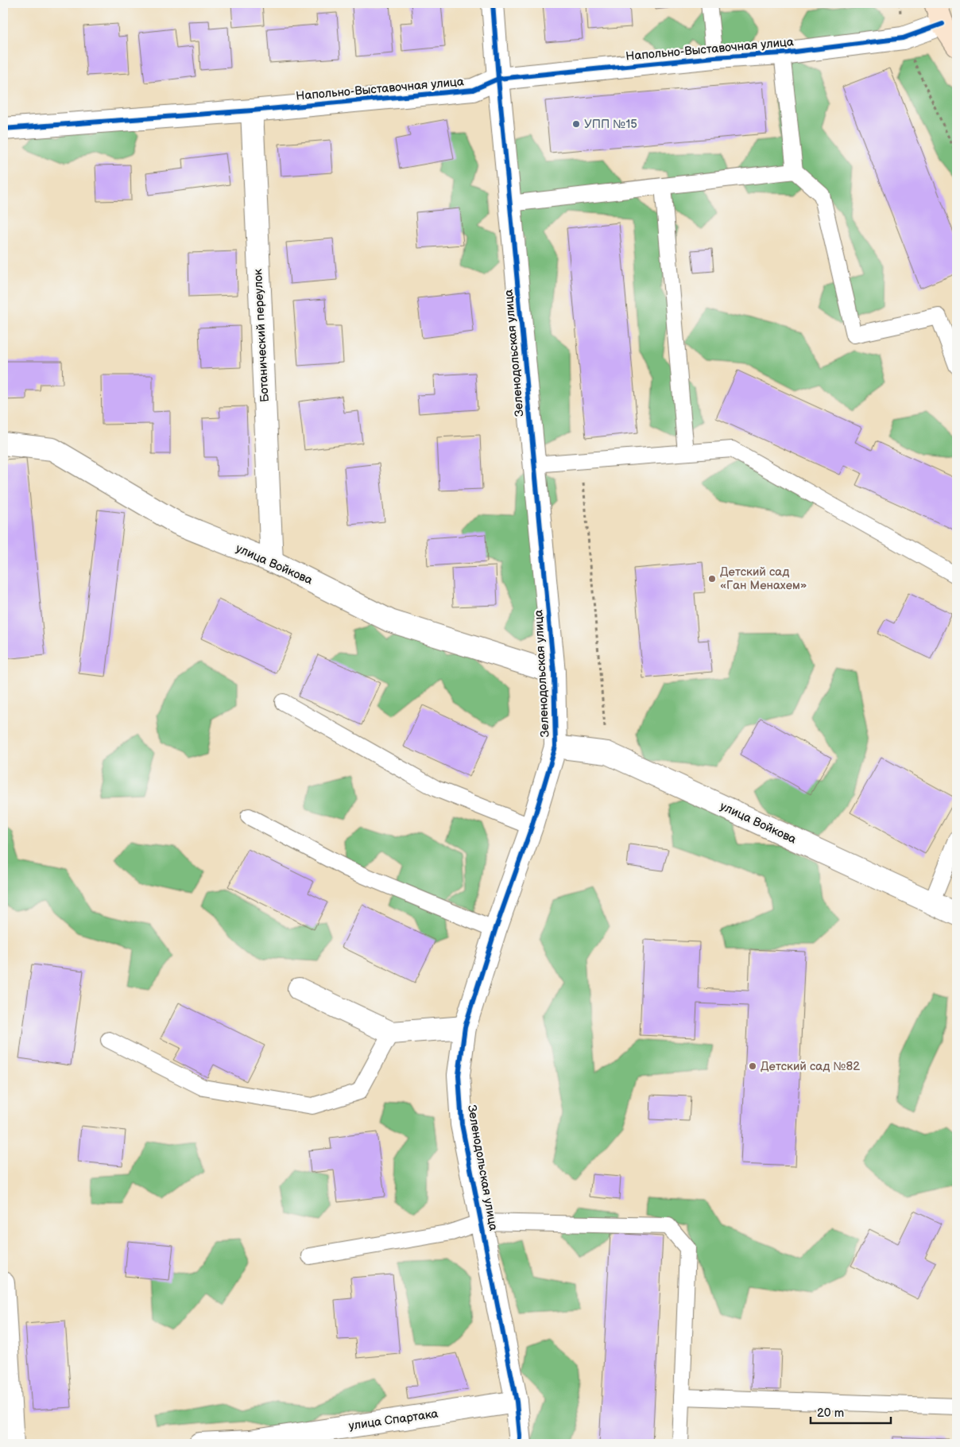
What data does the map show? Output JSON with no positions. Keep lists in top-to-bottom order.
{
  "streets": {
    "street": [
      "Напольно-Выставочная улица",
      "Ботанический переулок",
      "Зеленодольская улица",
      "улица Войкова",
      "улица Спартака"
    ]
  },
  "crossings": [
    ["Напольно-Выставочная улица", "Ботанический переулок"],
    ["Напольно-Выставочная улица", "Зеленодольская улица"],
    ["Ботанический переулок", "улица Войкова"],
    ["Зеленодольская улица", "улица Войкова"],
    ["Зеленодольская улица", "улица Спартака"]
  ],
  "places": ["УПП №15", "Детский сад «Ган Менахем»", "Детский сад №82"],
  "scale_bar": "20 m"
}
